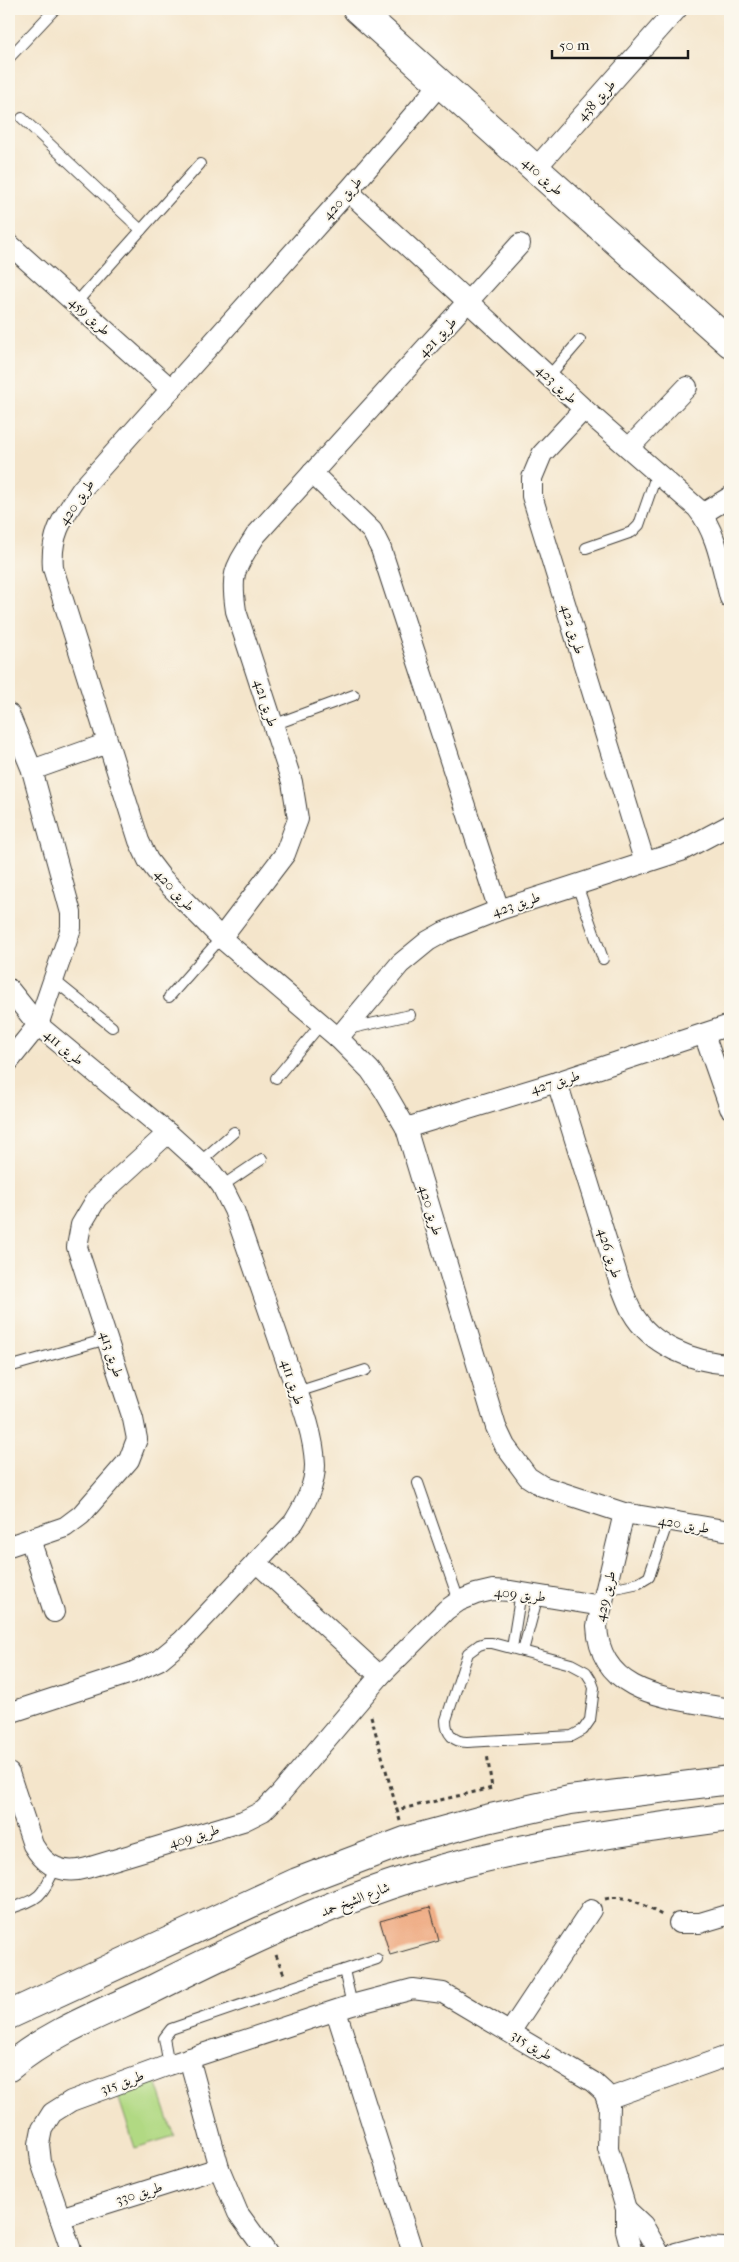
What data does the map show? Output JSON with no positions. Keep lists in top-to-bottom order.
{
  "streets": {
    "main road": ["طريق 410", "شارع الشيخ حمد"],
    "street": [
      "طريق 438",
      "طريق 420",
      "طريق 459",
      "طريق 421",
      "طريق 423",
      "طريق 422",
      "طريق 411",
      "طريق 427",
      "طريق 426",
      "طريق 413",
      "طريق 409",
      "طريق 429",
      "طريق 315",
      "طريق 330"
    ]
  },
  "crossings": [
    ["طريق 438", "طريق 410"],
    ["طريق 410", "طريق 420"],
    ["طريق 420", "طريق 459"],
    ["طريق 420", "طريق 421"],
    ["طريق 420", "طريق 423"],
    ["طريق 420", "طريق 427"],
    ["طريق 420", "طريق 429"],
    ["طريق 421", "طريق 423"],
    ["طريق 423", "طريق 422"],
    ["طريق 411", "طريق 413"],
    ["طريق 427", "طريق 426"],
    ["طريق 409", "طريق 429"],
    ["طريق 315", "طريق 330"]
  ],
  "scale_bar": "50 m"
}
